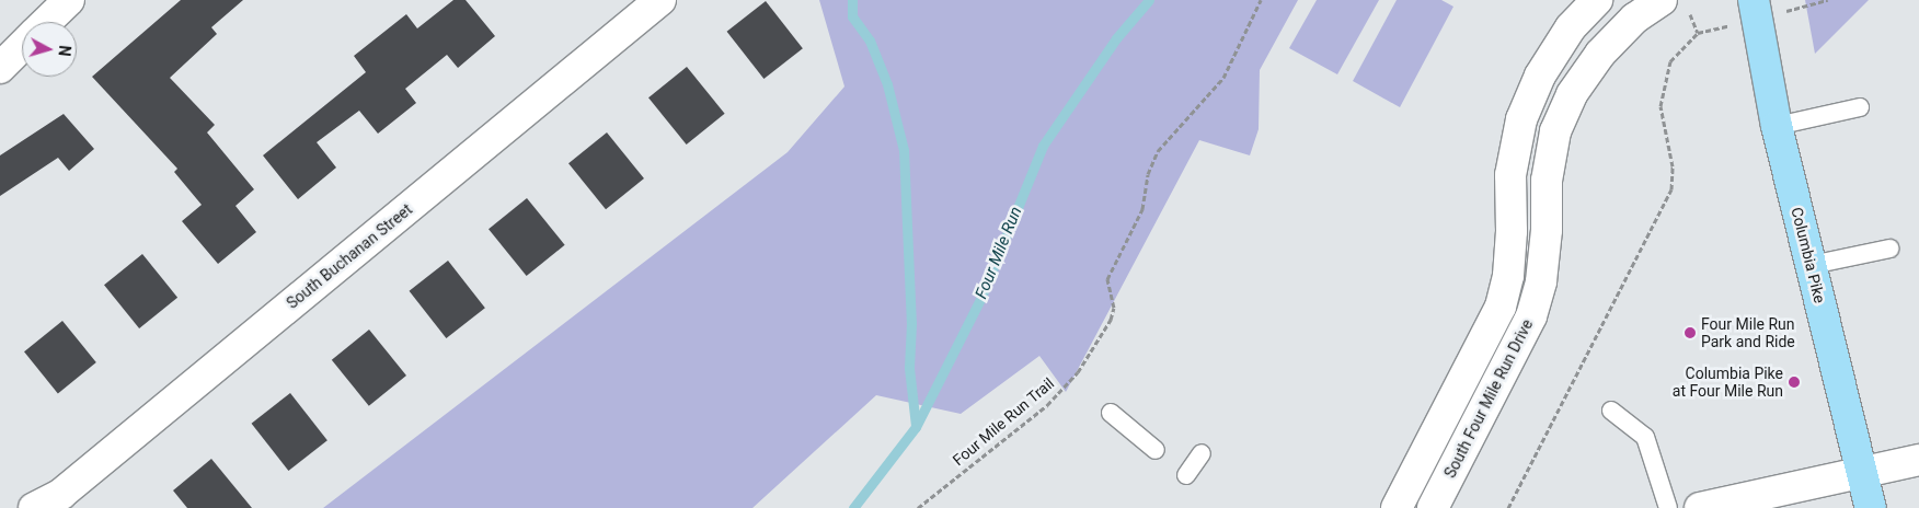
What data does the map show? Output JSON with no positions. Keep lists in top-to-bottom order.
{
  "streets": {
    "main road": ["Columbia Pike"],
    "street": ["South Buchanan Street", "South Four Mile Run Drive"],
    "path": ["Four Mile Run Trail"]
  },
  "water": ["Four Mile Run"],
  "places": ["Four Mile Run Park and Ride", "Columbia Pike at Four Mile Run"],
  "north": "right"
}
